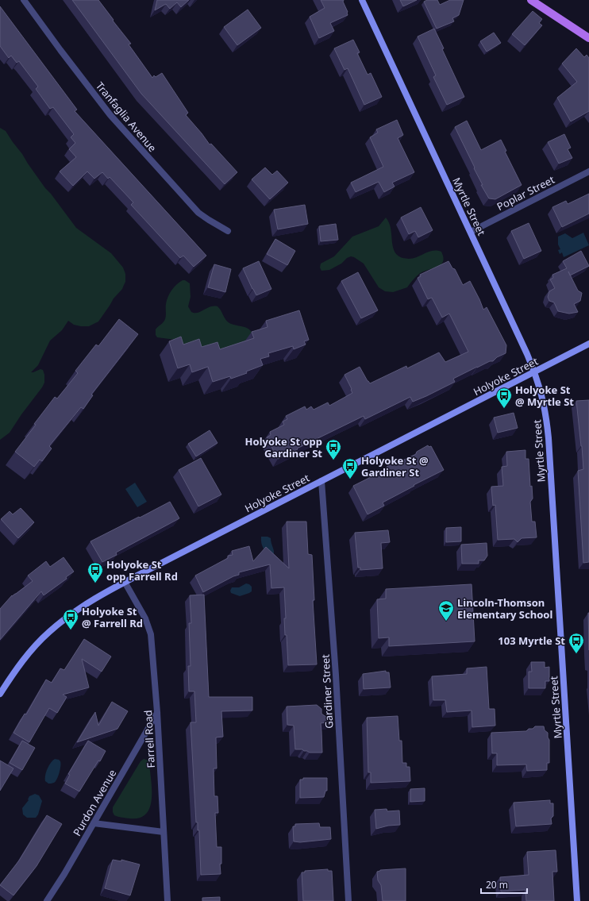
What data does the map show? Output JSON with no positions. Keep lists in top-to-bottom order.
{
  "streets": {
    "main road": ["Myrtle Street", "Holyoke Street"],
    "street": [
      "Tranfaglia Avenue",
      "Poplar Street",
      "Gardiner Street",
      "Farrell Road",
      "Purdon Avenue"
    ]
  },
  "crossings": [
    ["Poplar Street", "Myrtle Street"],
    ["Myrtle Street", "Holyoke Street"],
    ["Holyoke Street", "Gardiner Street"],
    ["Holyoke Street", "Farrell Road"],
    ["Farrell Road", "Purdon Avenue"]
  ],
  "places": {
    "bus stop": [
      "Holyoke St @ Myrtle St",
      "Holyoke St opp Gardiner St",
      "Holyoke St @ Gardiner St",
      "Holyoke St opp Farrell Rd",
      "Holyoke St @ Farrell Rd",
      "103 Myrtle St"
    ],
    "school or university": ["Lincoln-Thomson Elementary School"]
  },
  "scale_bar": "20 m"
}
